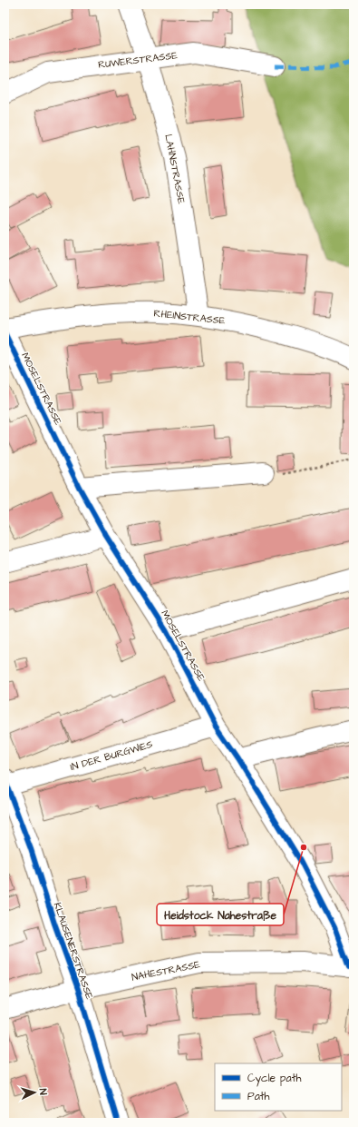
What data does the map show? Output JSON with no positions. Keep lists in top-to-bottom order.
{
  "streets": {
    "street": [
      "RUWERSTRASSE",
      "LAHNSTRASSE",
      "RHEINSTRASSE",
      "MOSELSTRASSE",
      "IN DER BURGWIES",
      "KLAUSENERSTRASSE",
      "NAHESTRASSE"
    ]
  },
  "crossings": [
    ["RUWERSTRASSE", "LAHNSTRASSE"],
    ["LAHNSTRASSE", "RHEINSTRASSE"],
    ["MOSELSTRASSE", "IN DER BURGWIES"],
    ["MOSELSTRASSE", "NAHESTRASSE"],
    ["IN DER BURGWIES", "KLAUSENERSTRASSE"],
    ["KLAUSENERSTRASSE", "NAHESTRASSE"]
  ],
  "places": ["Heidstock Nahestraße"],
  "legend": ["Cycle path", "Path"],
  "north": "right"
}
